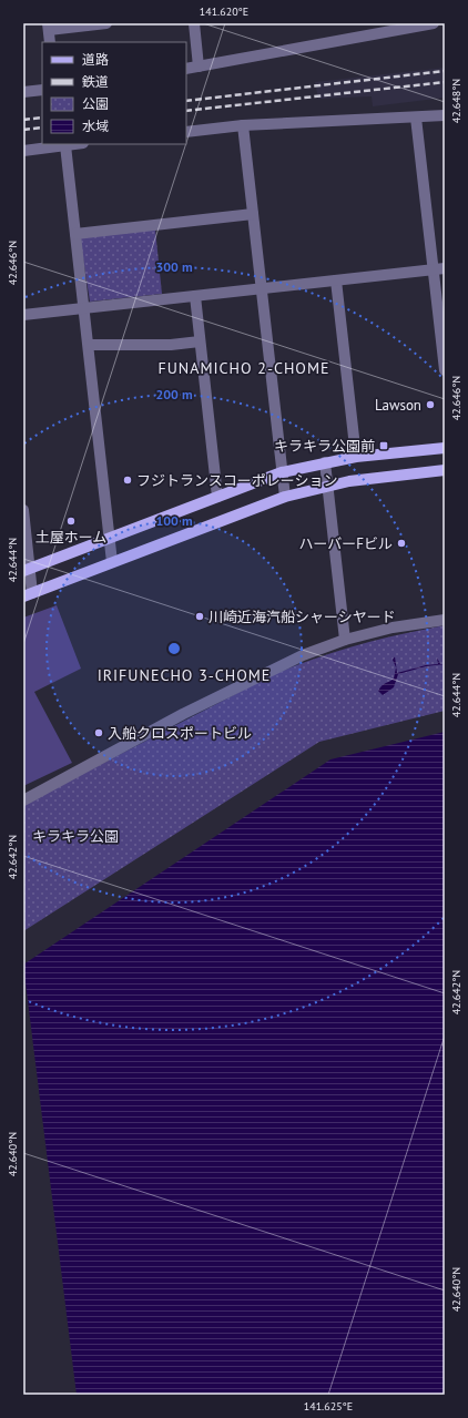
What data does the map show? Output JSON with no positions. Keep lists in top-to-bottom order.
{
  "districts": ["FUNAMICHO 2-CHOME", "IRIFUNECHO 3-CHOME"],
  "parks": ["キラキラ公園"],
  "places": {
    "other": [
      "Lawson",
      "フジトランスコーポレーション",
      "土屋ホーム",
      "ハーバーFビル",
      "川崎近海汽船シャーシヤード",
      "入船クロスポートビル"
    ],
    "transit": ["キラキラ公園前"]
  },
  "legend": [
    "道路",
    "鉄道",
    "公園",
    "水域"
  ],
  "coordinates": [
    "141.620°E",
    "42.648°N",
    "42.646°N",
    "42.644°N",
    "42.642°N",
    "42.640°N",
    "141.625°E"
  ],
  "rings": ["300 m", "200 m", "100 m"]
}
